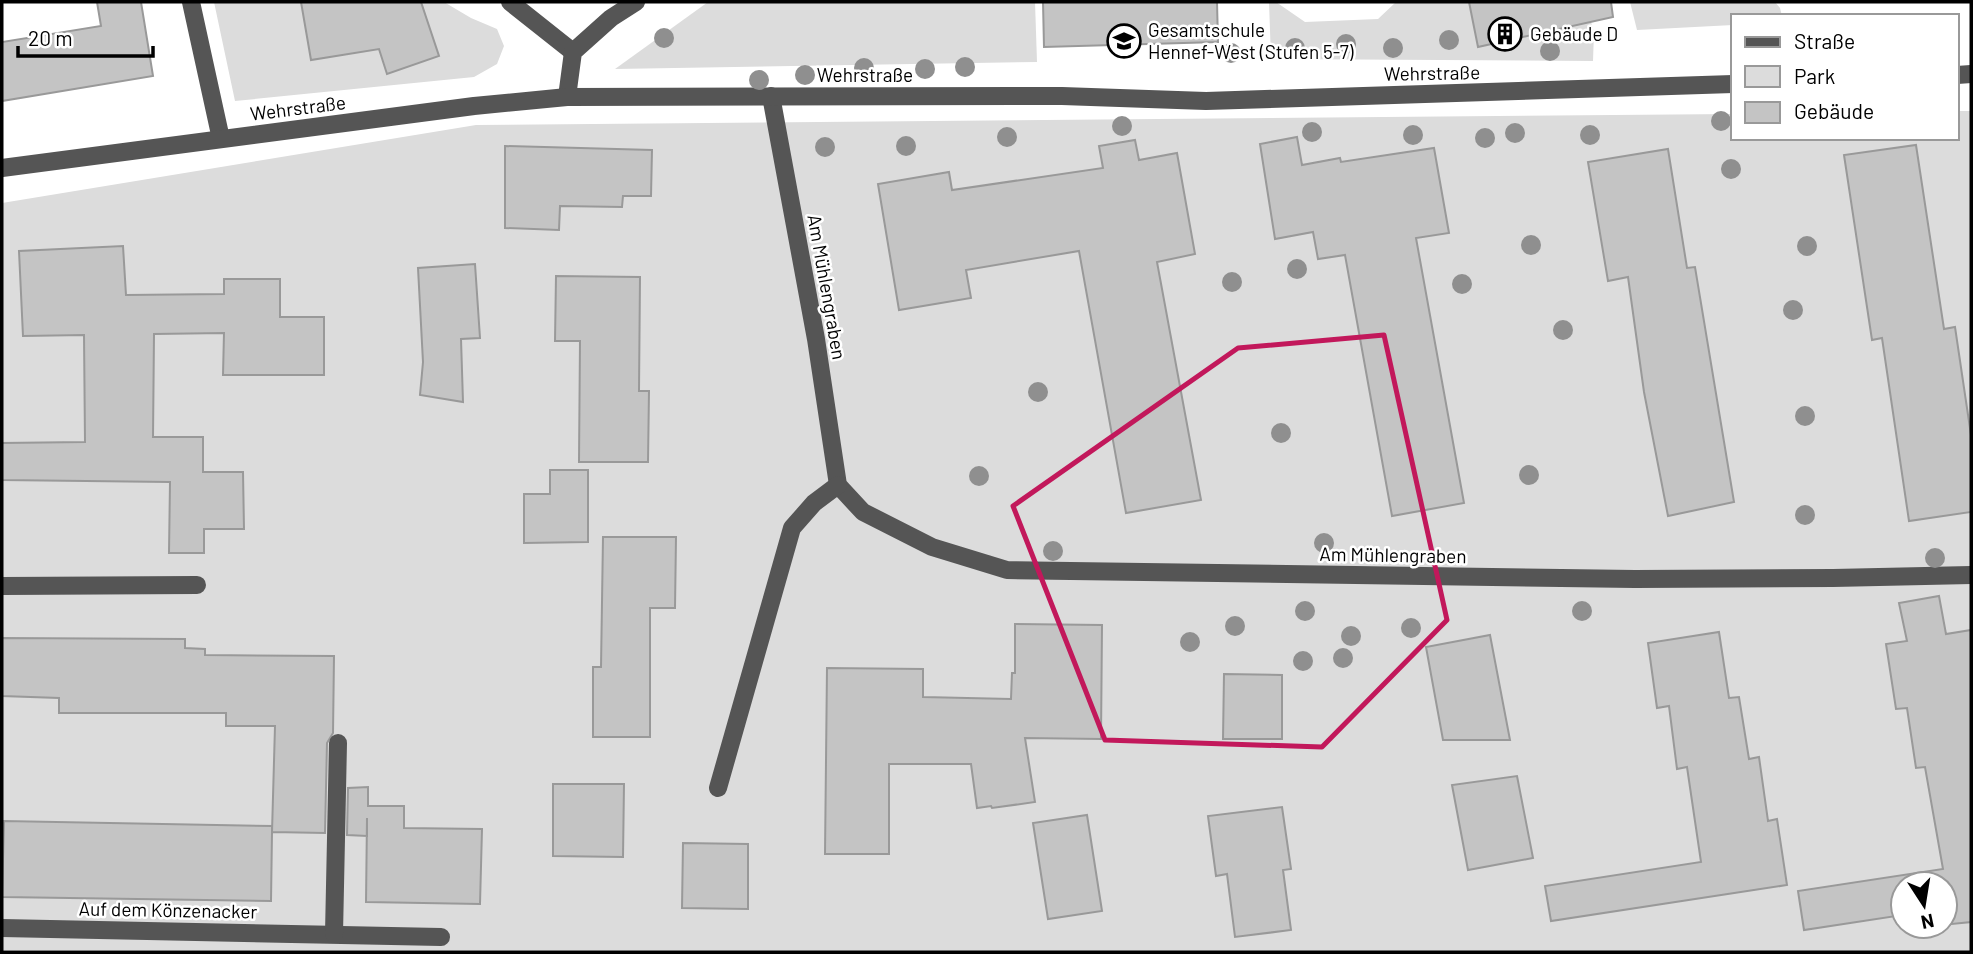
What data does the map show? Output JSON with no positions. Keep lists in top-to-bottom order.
{
  "streets": {
    "street": ["Wehrstraße", "Am Mühlengraben", "Auf dem Könzenacker"]
  },
  "crossings": [
    ["Wehrstraße", "Am Mühlengraben"]
  ],
  "places": {
    "building": ["Gebäude D"],
    "school or university": ["Gesamtschule Hennef-West (Stufen 5-7)"]
  },
  "legend": ["Straße", "Park", "Gebäude"],
  "scale_bar": "20 m",
  "north": "bottom"
}
